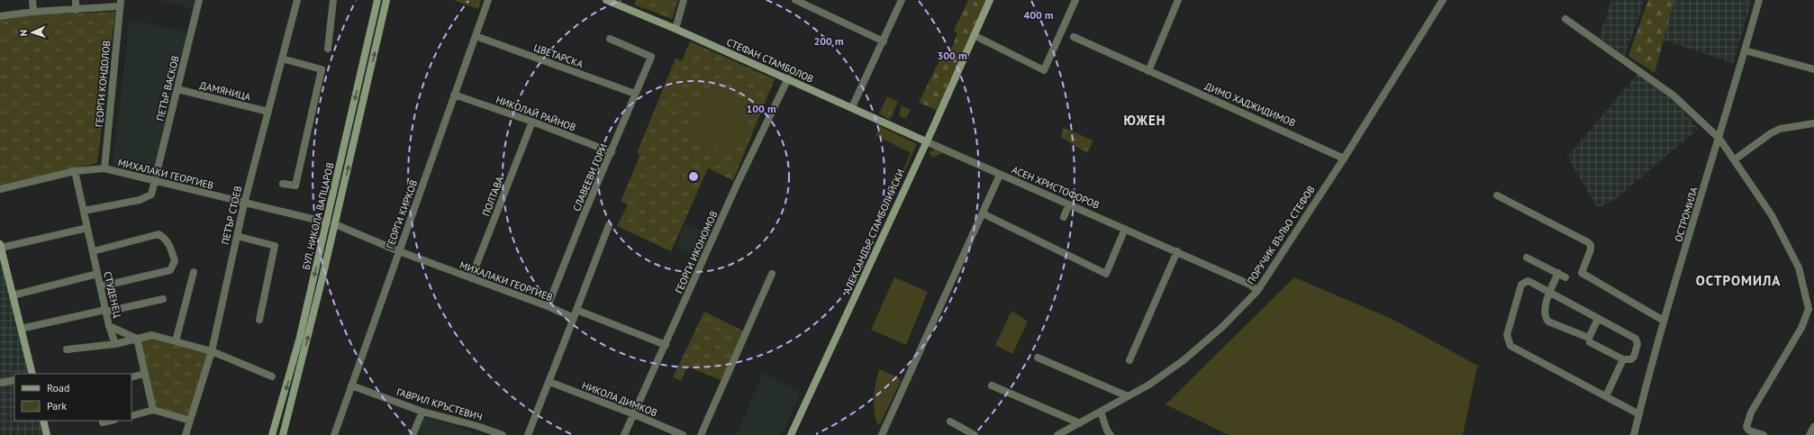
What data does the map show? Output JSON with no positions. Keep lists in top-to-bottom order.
{
  "streets": {
    "street": [
      "ЦВЕТАРСКА",
      "СТЕФАН СТАМБОЛОВ",
      "ГЕОРГИ КОНДОЛОВ",
      "ПЕТЪР ВАСКОВ",
      "ДАМЯНИЦА",
      "ДИМО ХАДЖИДИМОВ",
      "НИКОЛАЙ РАЙНОВ",
      "МИХАЛАКИ ГЕОРГИЕВ",
      "СЛАВЕЕВИ ГОРИ",
      "АСЕН ХРИСТОФОРОВ",
      "ПОЛТАВА",
      "ГЕОРГИ КИРКОВ",
      "ОСТРОМИЛА",
      "ПЕТЪР СТОЕВ",
      "БУЛ. НИКОЛА ВАПЦАРОВ",
      "АЛЕКСАНДЪР СТАМБОЛИЙСКИ",
      "ПОРУЧИК ВЪЛЬО СТЕФОВ",
      "ГЕОРГИ ИКОНОМОВ",
      "СТУДЕНЕЦ",
      "НИКОЛА ДИМКОВ",
      "ГАВРИЛ КРЪСТЕВИЧ"
    ]
  },
  "crossings": [
    ["ЦВЕТАРСКА", "СЛАВЕЕВИ ГОРИ"],
    ["ЦВЕТАРСКА", "ГЕОРГИ КИРКОВ"],
    ["СТЕФАН СТАМБОЛОВ", "АСЕН ХРИСТОФОРОВ"],
    ["СТЕФАН СТАМБОЛОВ", "АЛЕКСАНДЪР СТАМБОЛИЙСКИ"],
    ["СТЕФАН СТАМБОЛОВ", "ГЕОРГИ ИКОНОМОВ"],
    ["ГЕОРГИ КОНДОЛОВ", "МИХАЛАКИ ГЕОРГИЕВ"],
    ["ПЕТЪР ВАСКОВ", "ДАМЯНИЦА"],
    ["ПЕТЪР ВАСКОВ", "МИХАЛАКИ ГЕОРГИЕВ"],
    ["ПЕТЪР ВАСКОВ", "СТУДЕНЕЦ"],
    ["ДАМЯНИЦА", "ПЕТЪР СТОЕВ"],
    ["ДИМО ХАДЖИДИМОВ", "ПОРУЧИК ВЪЛЬО СТЕФОВ"],
    ["НИКОЛАЙ РАЙНОВ", "СЛАВЕЕВИ ГОРИ"],
    ["НИКОЛАЙ РАЙНОВ", "ПОЛТАВА"],
    ["НИКОЛАЙ РАЙНОВ", "ГЕОРГИ КИРКОВ"],
    ["МИХАЛАКИ ГЕОРГИЕВ", "СЛАВЕЕВИ ГОРИ"],
    ["МИХАЛАКИ ГЕОРГИЕВ", "ПОЛТАВА"],
    ["МИХАЛАКИ ГЕОРГИЕВ", "ГЕОРГИ КИРКОВ"],
    ["МИХАЛАКИ ГЕОРГИЕВ", "ПЕТЪР СТОЕВ"],
    ["МИХАЛАКИ ГЕОРГИЕВ", "БУЛ. НИКОЛА ВАПЦАРОВ"],
    ["МИХАЛАКИ ГЕОРГИЕВ", "СТУДЕНЕЦ"],
    ["АСЕН ХРИСТОФОРОВ", "АЛЕКСАНДЪР СТАМБОЛИЙСКИ"],
    ["АСЕН ХРИСТОФОРОВ", "ПОРУЧИК ВЪЛЬО СТЕФОВ"],
    ["ГЕОРГИ КИРКОВ", "ГАВРИЛ КРЪСТЕВИЧ"],
    ["ГЕОРГИ ИКОНОМОВ", "НИКОЛА ДИМКОВ"]
  ],
  "districts": ["ЮЖЕН", "ОСТРОМИЛА"],
  "legend": ["Road", "Park"],
  "north": "left",
  "rings": [
    "400 m",
    "200 m",
    "300 m",
    "100 m"
  ]
}
